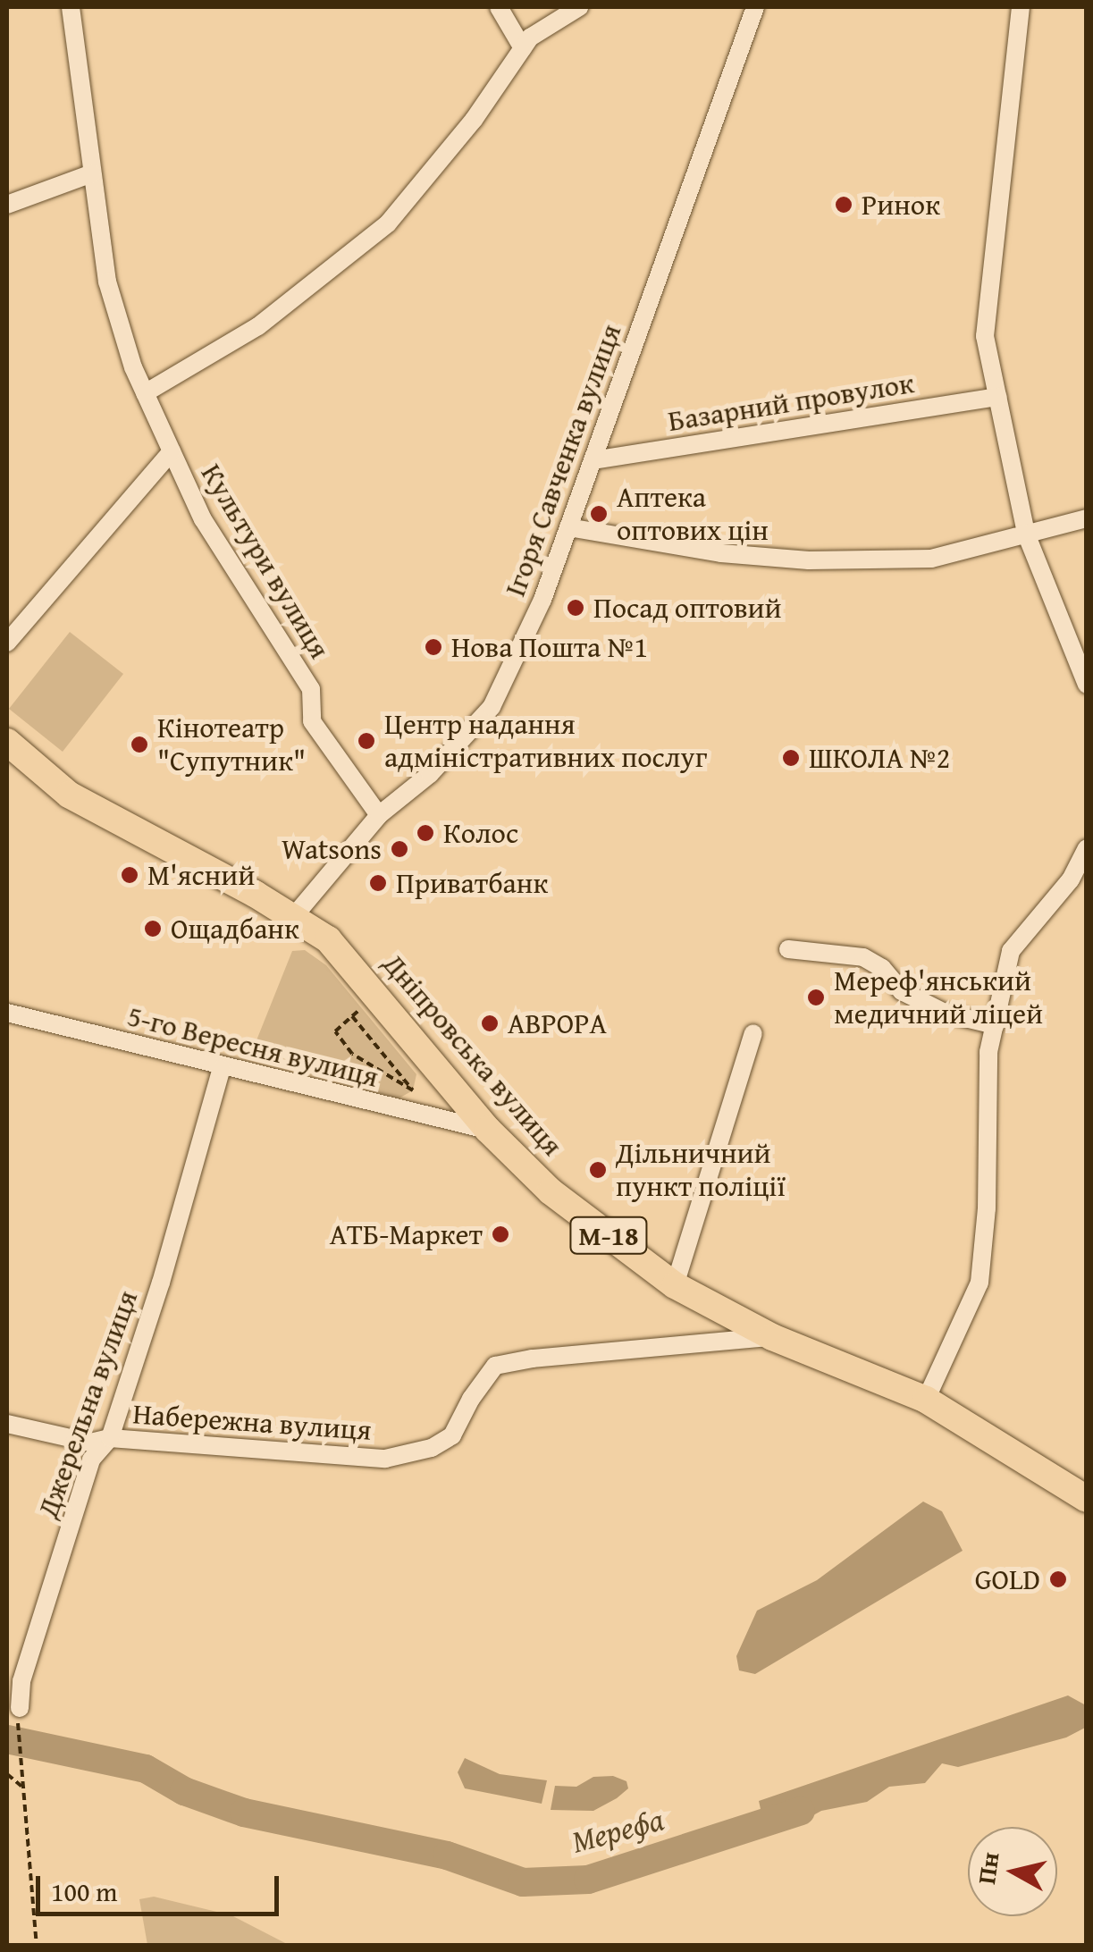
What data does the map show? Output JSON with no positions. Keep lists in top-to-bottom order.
{
  "streets": {
    "highway": ["Дніпровська вулиця", "М-18"],
    "street": [
      "Базарний провулок",
      "Ігоря Савченка вулиця",
      "Культури вулиця",
      "5-го Вересня вулиця",
      "Джерельна вулиця",
      "Набережна вулиця"
    ]
  },
  "crossings": [
    ["Базарний провулок", "Ігоря Савченка вулиця"],
    ["Ігоря Савченка вулиця", "Культури вулиця"],
    ["Ігоря Савченка вулиця", "Дніпровська вулиця"],
    ["5-го Вересня вулиця", "Дніпровська вулиця"],
    ["5-го Вересня вулиця", "Джерельна вулиця"],
    ["Дніпровська вулиця", "Набережна вулиця"],
    ["Джерельна вулиця", "Набережна вулиця"]
  ],
  "water": ["Мерефа"],
  "places": [
    "Ринок",
    "Аптека оптових цін",
    "Посад оптовий",
    "Нова Пошта №1",
    "Центр надання адміністративних послуг",
    "Кінотеатр \"Супутник\"",
    "ШКОЛА №2",
    "Колос",
    "Watsons",
    "М'ясний",
    "Приватбанк",
    "Ощадбанк",
    "Мереф'янський медичний ліцей",
    "АВРОРА",
    "Дільничний пункт поліції",
    "АТБ-Маркет",
    "GOLD"
  ],
  "scale_bar": "100 m",
  "north": "left"
}
